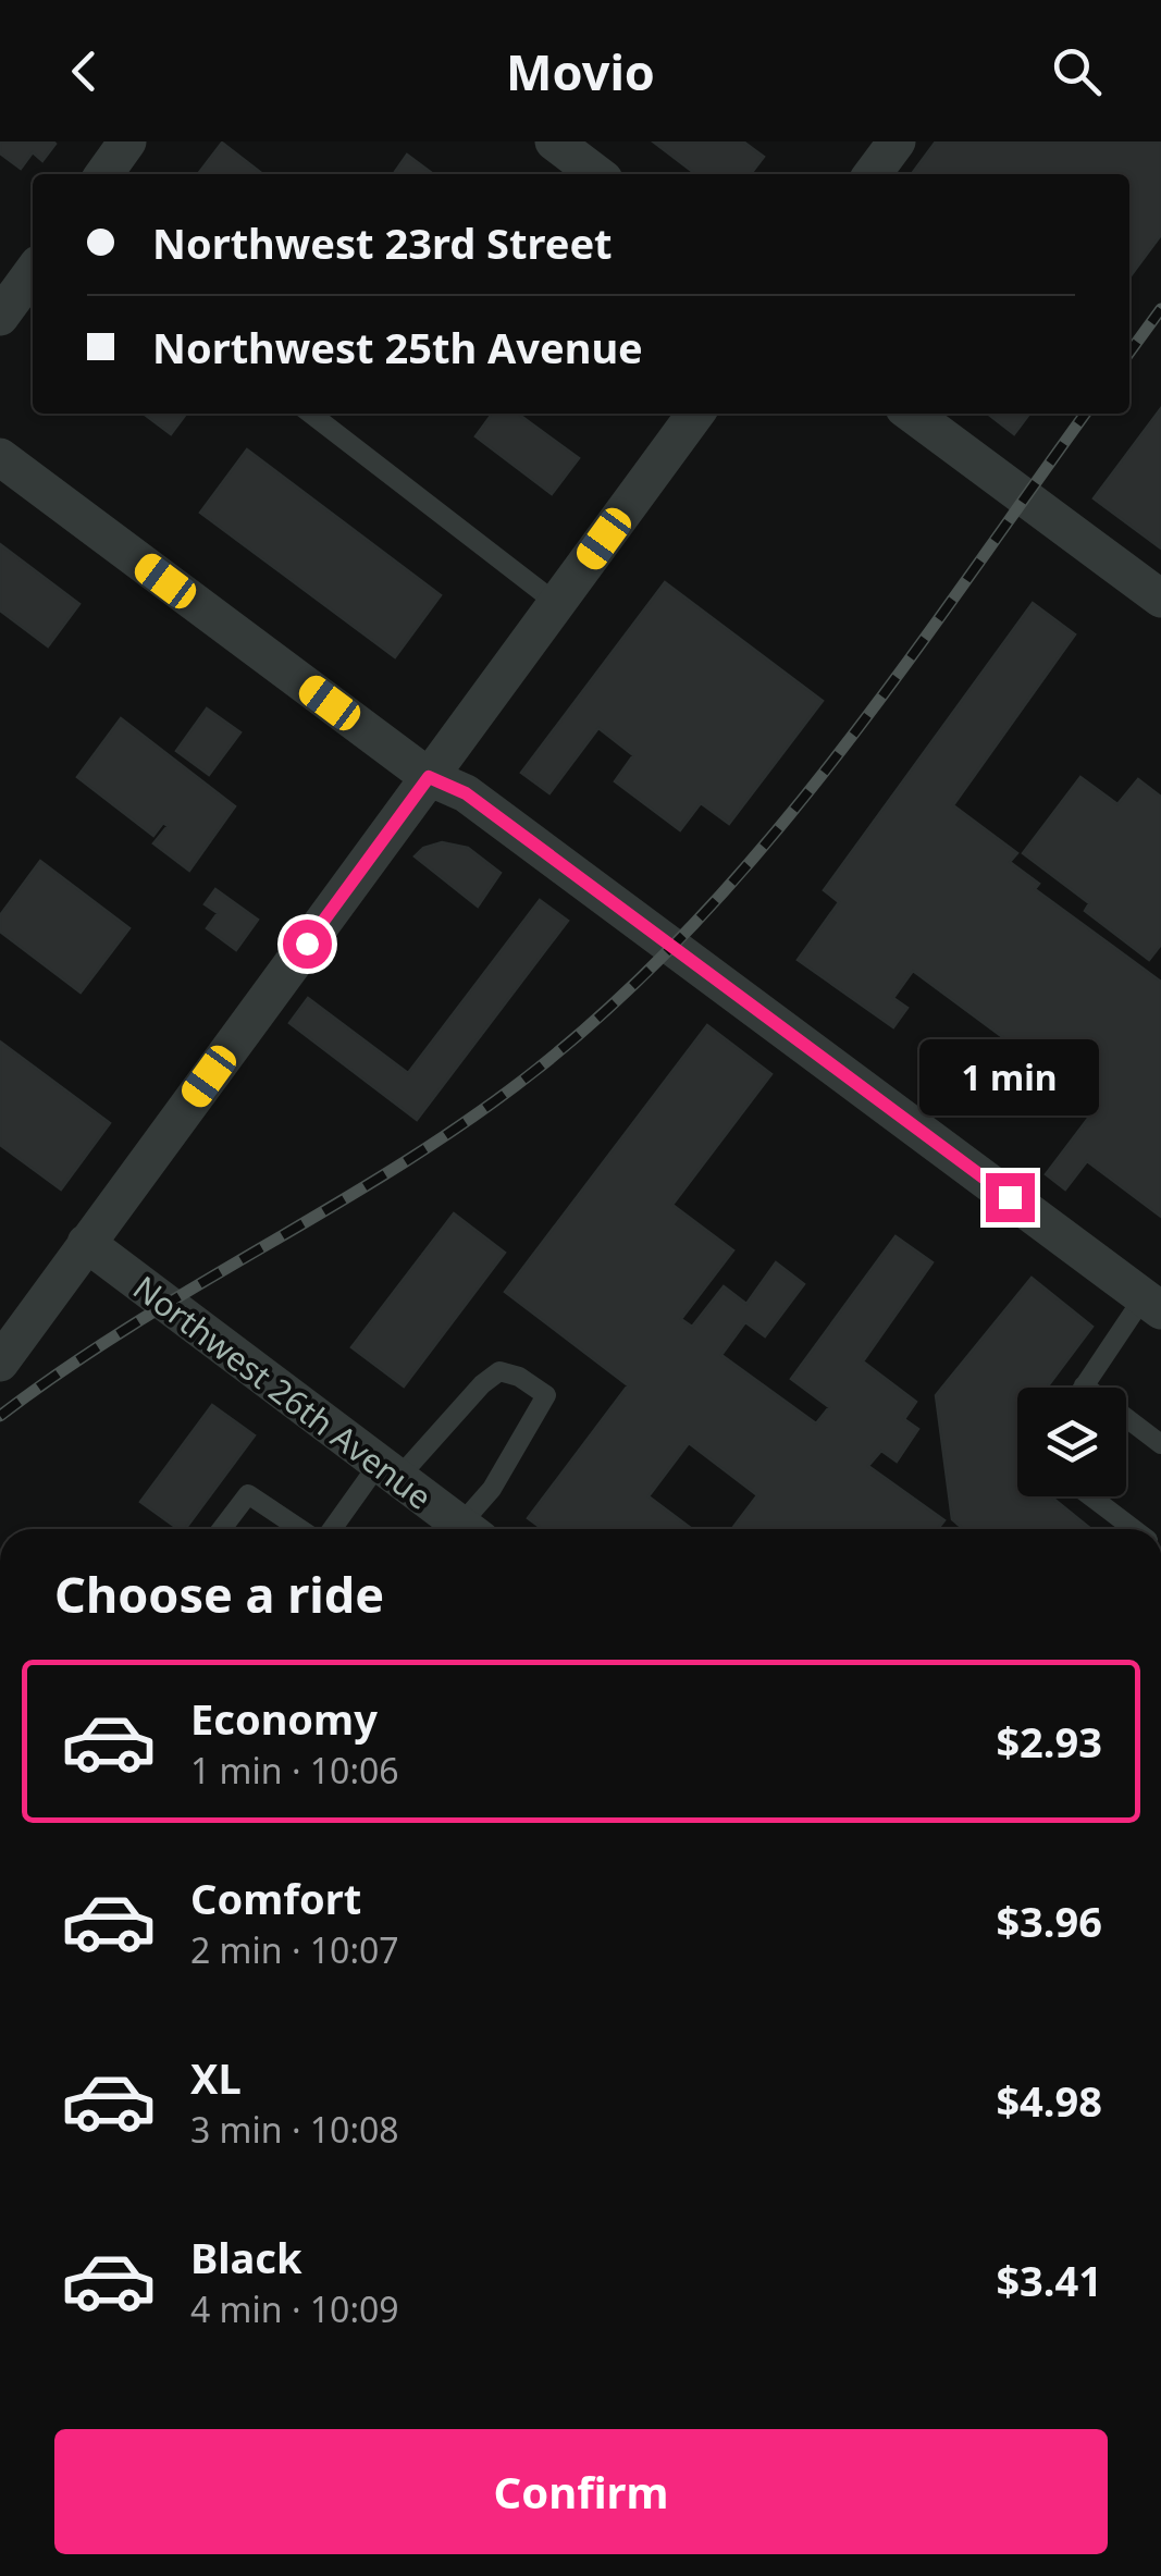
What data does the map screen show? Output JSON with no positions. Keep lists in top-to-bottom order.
{
  "streets": {
    "street": ["Northwest 26th Avenue"]
  },
  "page": {
    "header": "Movio",
    "banner": ["Northwest 23rd Street", "Northwest 25th Avenue"],
    "bubble": "1 min",
    "heading": "Choose a ride",
    "list": [
      {
        "name": "Economy",
        "note": "1 min · 10:06",
        "value": "$2.93"
      },
      {
        "name": "Comfort",
        "note": "2 min · 10:07",
        "value": "$3.96"
      },
      {
        "name": "XL",
        "note": "3 min · 10:08",
        "value": "$4.98"
      },
      {
        "name": "Black",
        "note": "4 min · 10:09",
        "value": "$3.41"
      }
    ],
    "buttons": "Confirm"
  }
}
